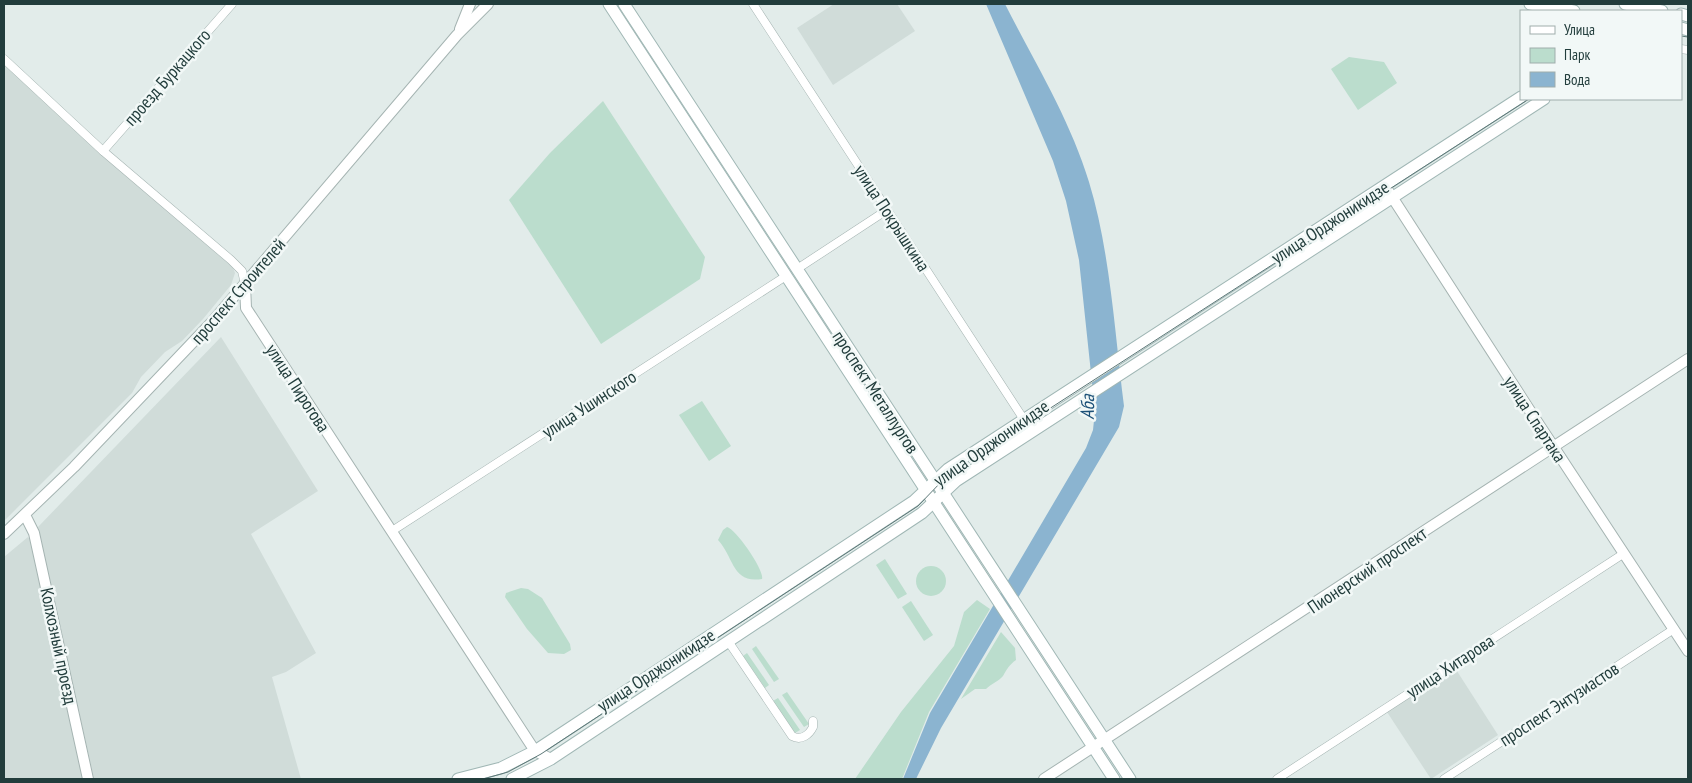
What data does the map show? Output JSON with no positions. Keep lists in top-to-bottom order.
{
  "streets": {
    "main road": ["улица Орджоникидзе", "проспект Металлургов"],
    "street": [
      "проезд Буркацкого",
      "улица Покрышкина",
      "проспект Строителей",
      "улица Пирогова",
      "улица Ушинского",
      "улица Спартака",
      "Пионерский проспект",
      "Колхозный проезд",
      "улица Хитарова",
      "проспект Энтузиастов"
    ]
  },
  "crossings": [
    ["проезд Буркацкого", "улица Пирогова"],
    ["улица Покрышкина", "улица Орджоникидзе"],
    ["улица Орджоникидзе", "улица Пирогова"],
    ["улица Орджоникидзе", "проспект Металлургов"],
    ["улица Орджоникидзе", "улица Спартака"],
    ["проспект Строителей", "улица Пирогова"],
    ["проспект Строителей", "Колхозный проезд"],
    ["улица Пирогова", "улица Ушинского"],
    ["проспект Металлургов", "улица Ушинского"],
    ["проспект Металлургов", "Пионерский проспект"],
    ["улица Спартака", "Пионерский проспект"],
    ["улица Спартака", "улица Хитарова"],
    ["улица Спартака", "проспект Энтузиастов"]
  ],
  "water": ["Аба"],
  "legend": ["Улица", "Парк", "Вода"]
}
